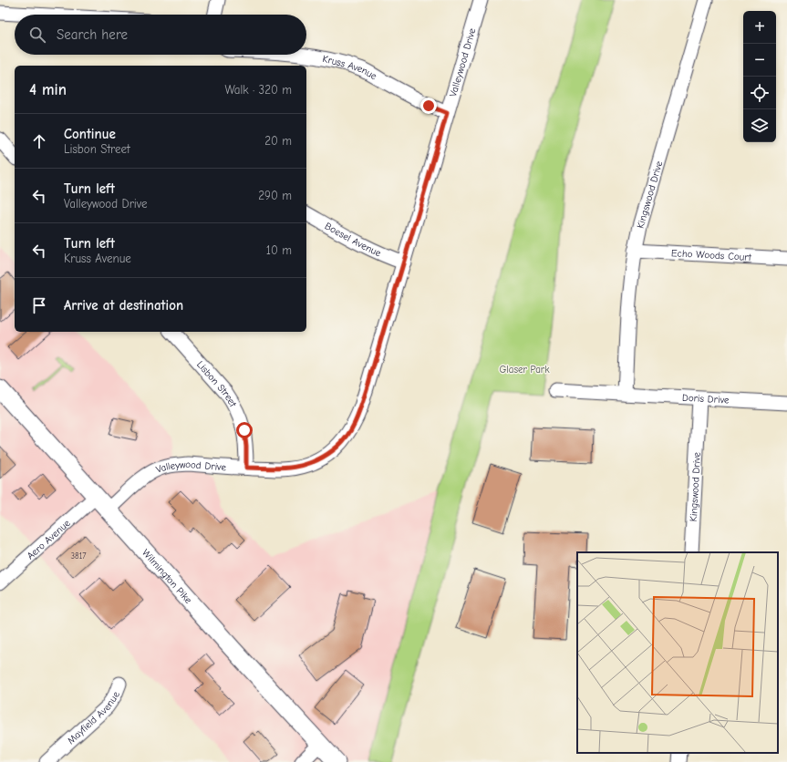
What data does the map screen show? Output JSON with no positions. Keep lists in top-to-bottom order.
{
  "streets": {
    "main road": ["Wilmington Pike"],
    "street": [
      "Valleywood Drive",
      "Kruss Avenue",
      "Kingswood Drive",
      "Boesel Avenue",
      "Echo Woods Court",
      "Lisbon Street",
      "Doris Drive",
      "Aero Avenue",
      "Mayfield Avenue"
    ]
  },
  "crossings": [
    ["Valleywood Drive", "Kruss Avenue"],
    ["Valleywood Drive", "Boesel Avenue"],
    ["Valleywood Drive", "Lisbon Street"],
    ["Valleywood Drive", "Wilmington Pike"],
    ["Kingswood Drive", "Echo Woods Court"],
    ["Kingswood Drive", "Doris Drive"],
    ["Aero Avenue", "Wilmington Pike"]
  ],
  "parks": ["Glaser Park"],
  "house_numbers": ["3817"],
  "page": {
    "map_buttons": ["+", "−"],
    "search": "Search here",
    "heading": ["4 min", "Walk · 320 m"],
    "list": [
      ["Continue", "Lisbon Street", "20 m"],
      ["Turn left", "Valleywood Drive", "290 m"],
      ["Turn left", "Kruss Avenue", "10 m"],
      "Arrive at destination"
    ]
  }
}
